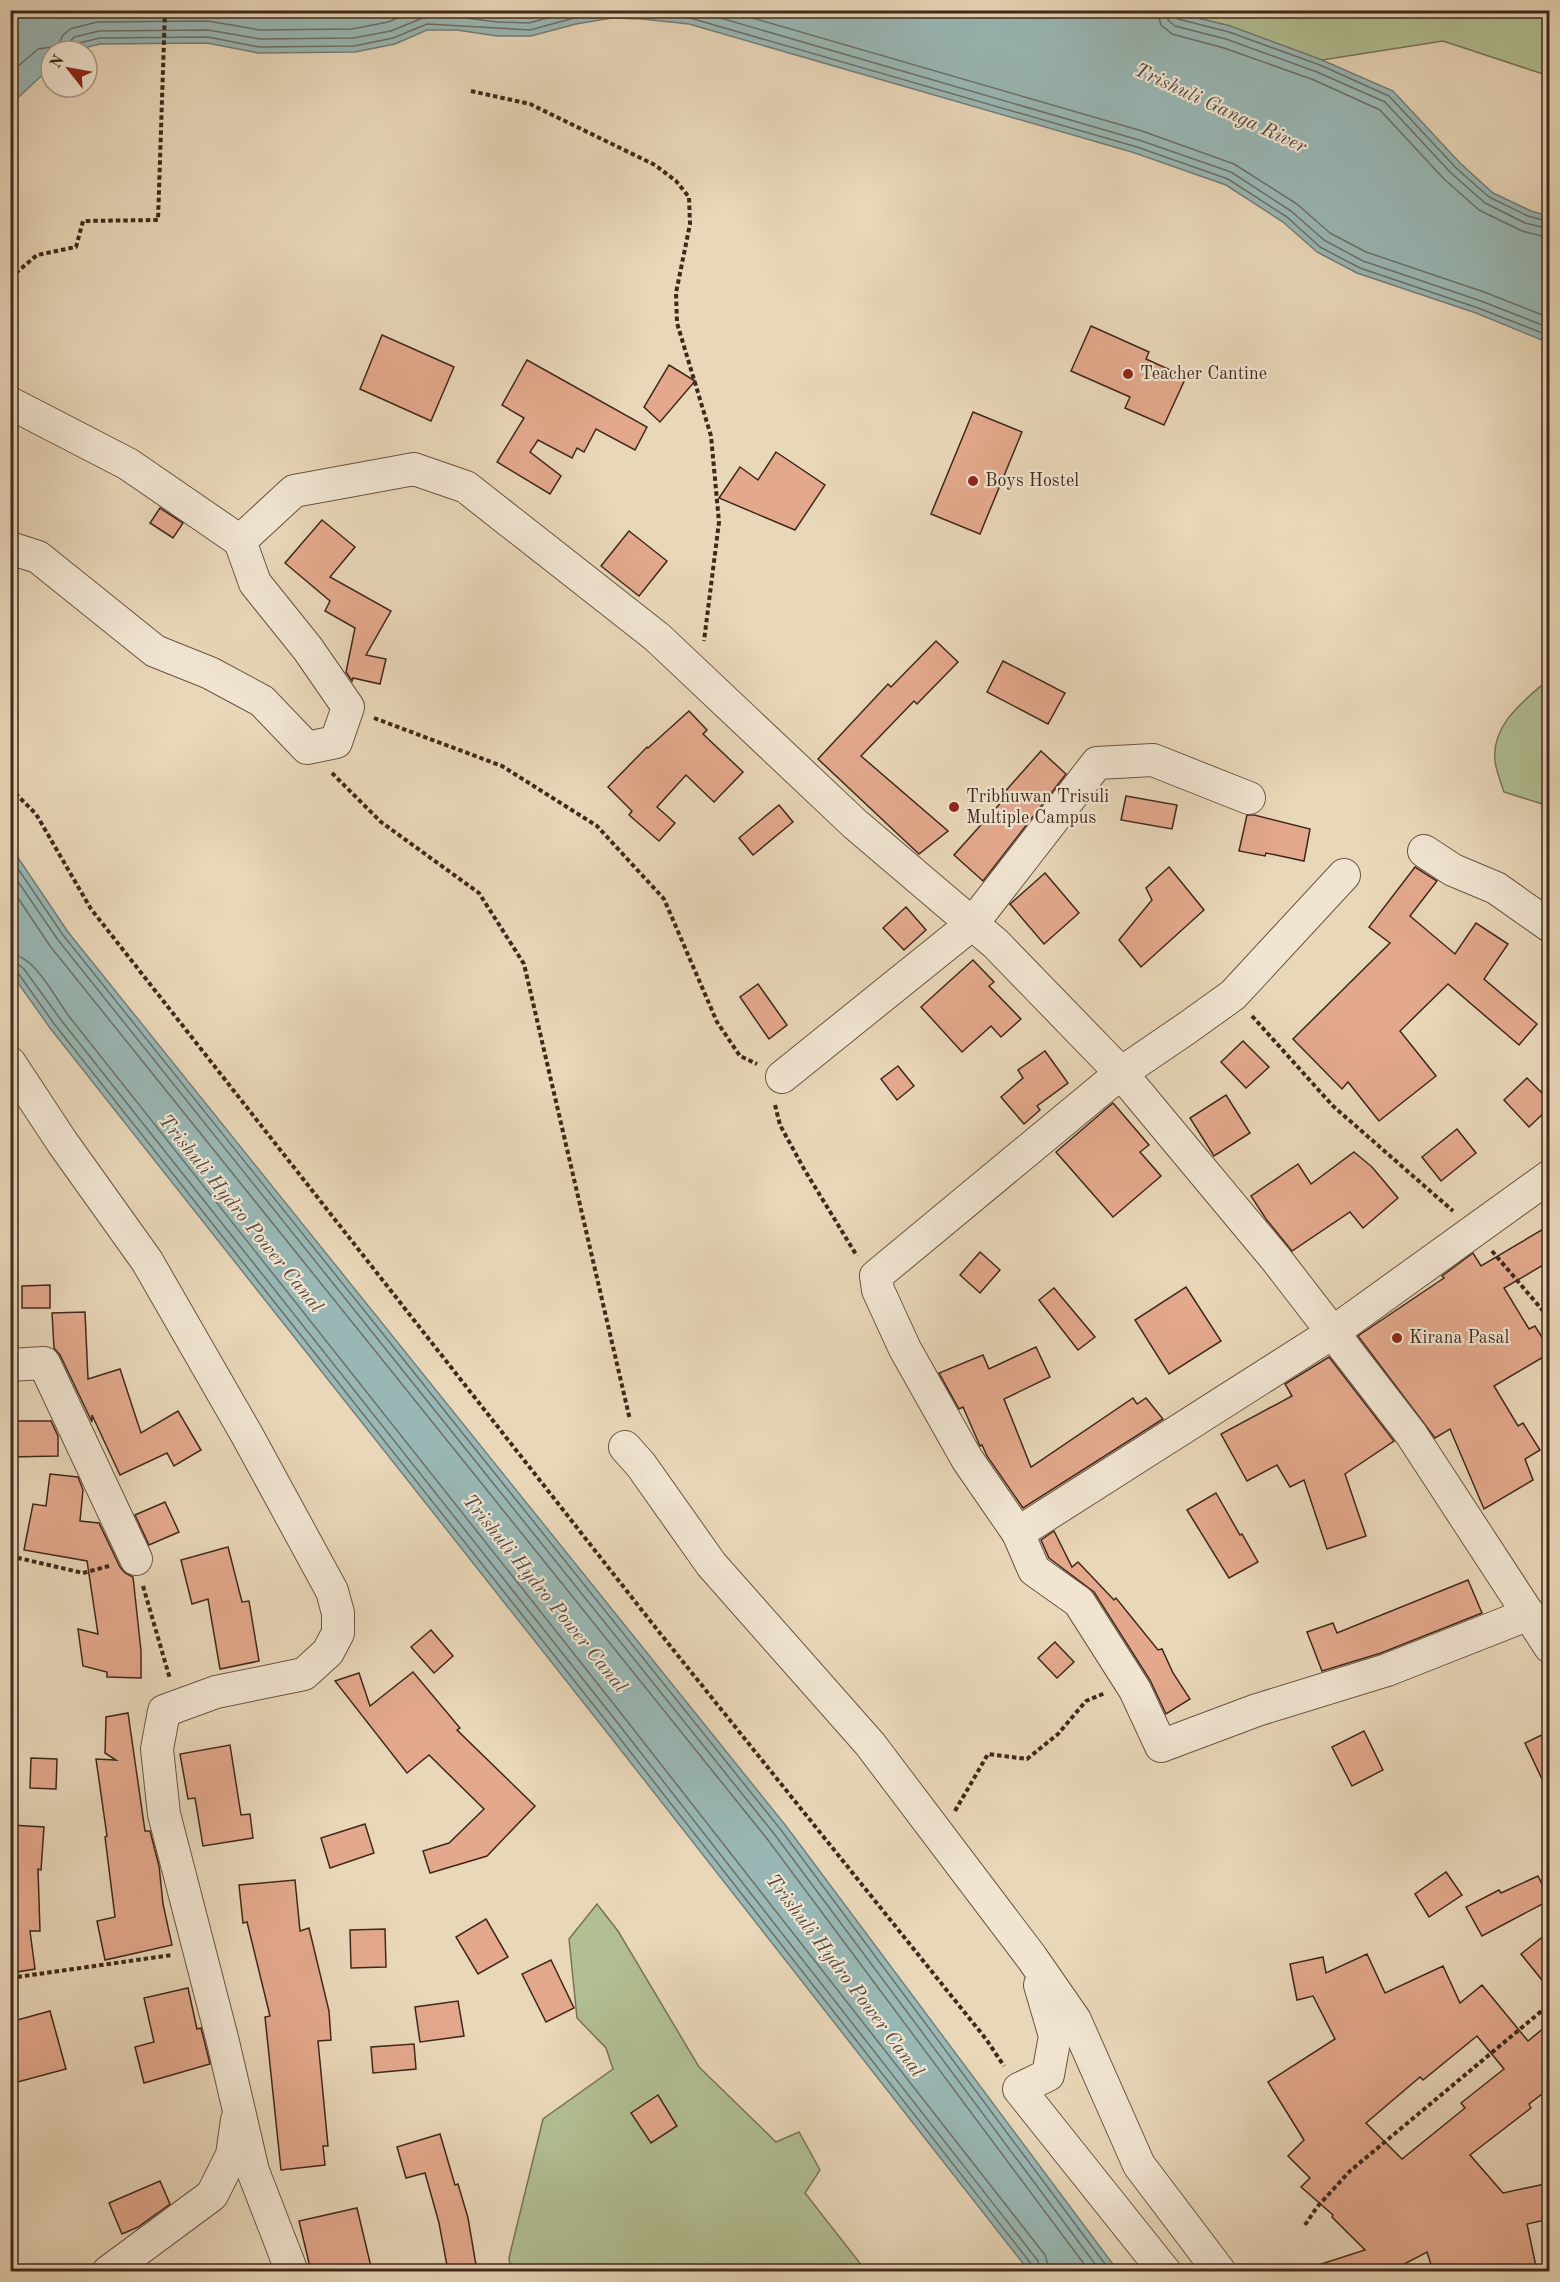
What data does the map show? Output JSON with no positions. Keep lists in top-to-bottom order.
{
  "water": ["Trishuli Ganga River", "Trishuli Hydro Power Canal"],
  "places": [
    "Teacher Cantine",
    "Boys Hostel",
    "Tribhuwan Trisuli Multiple Campus",
    "Kirana Pasal"
  ],
  "north": "top left"
}
